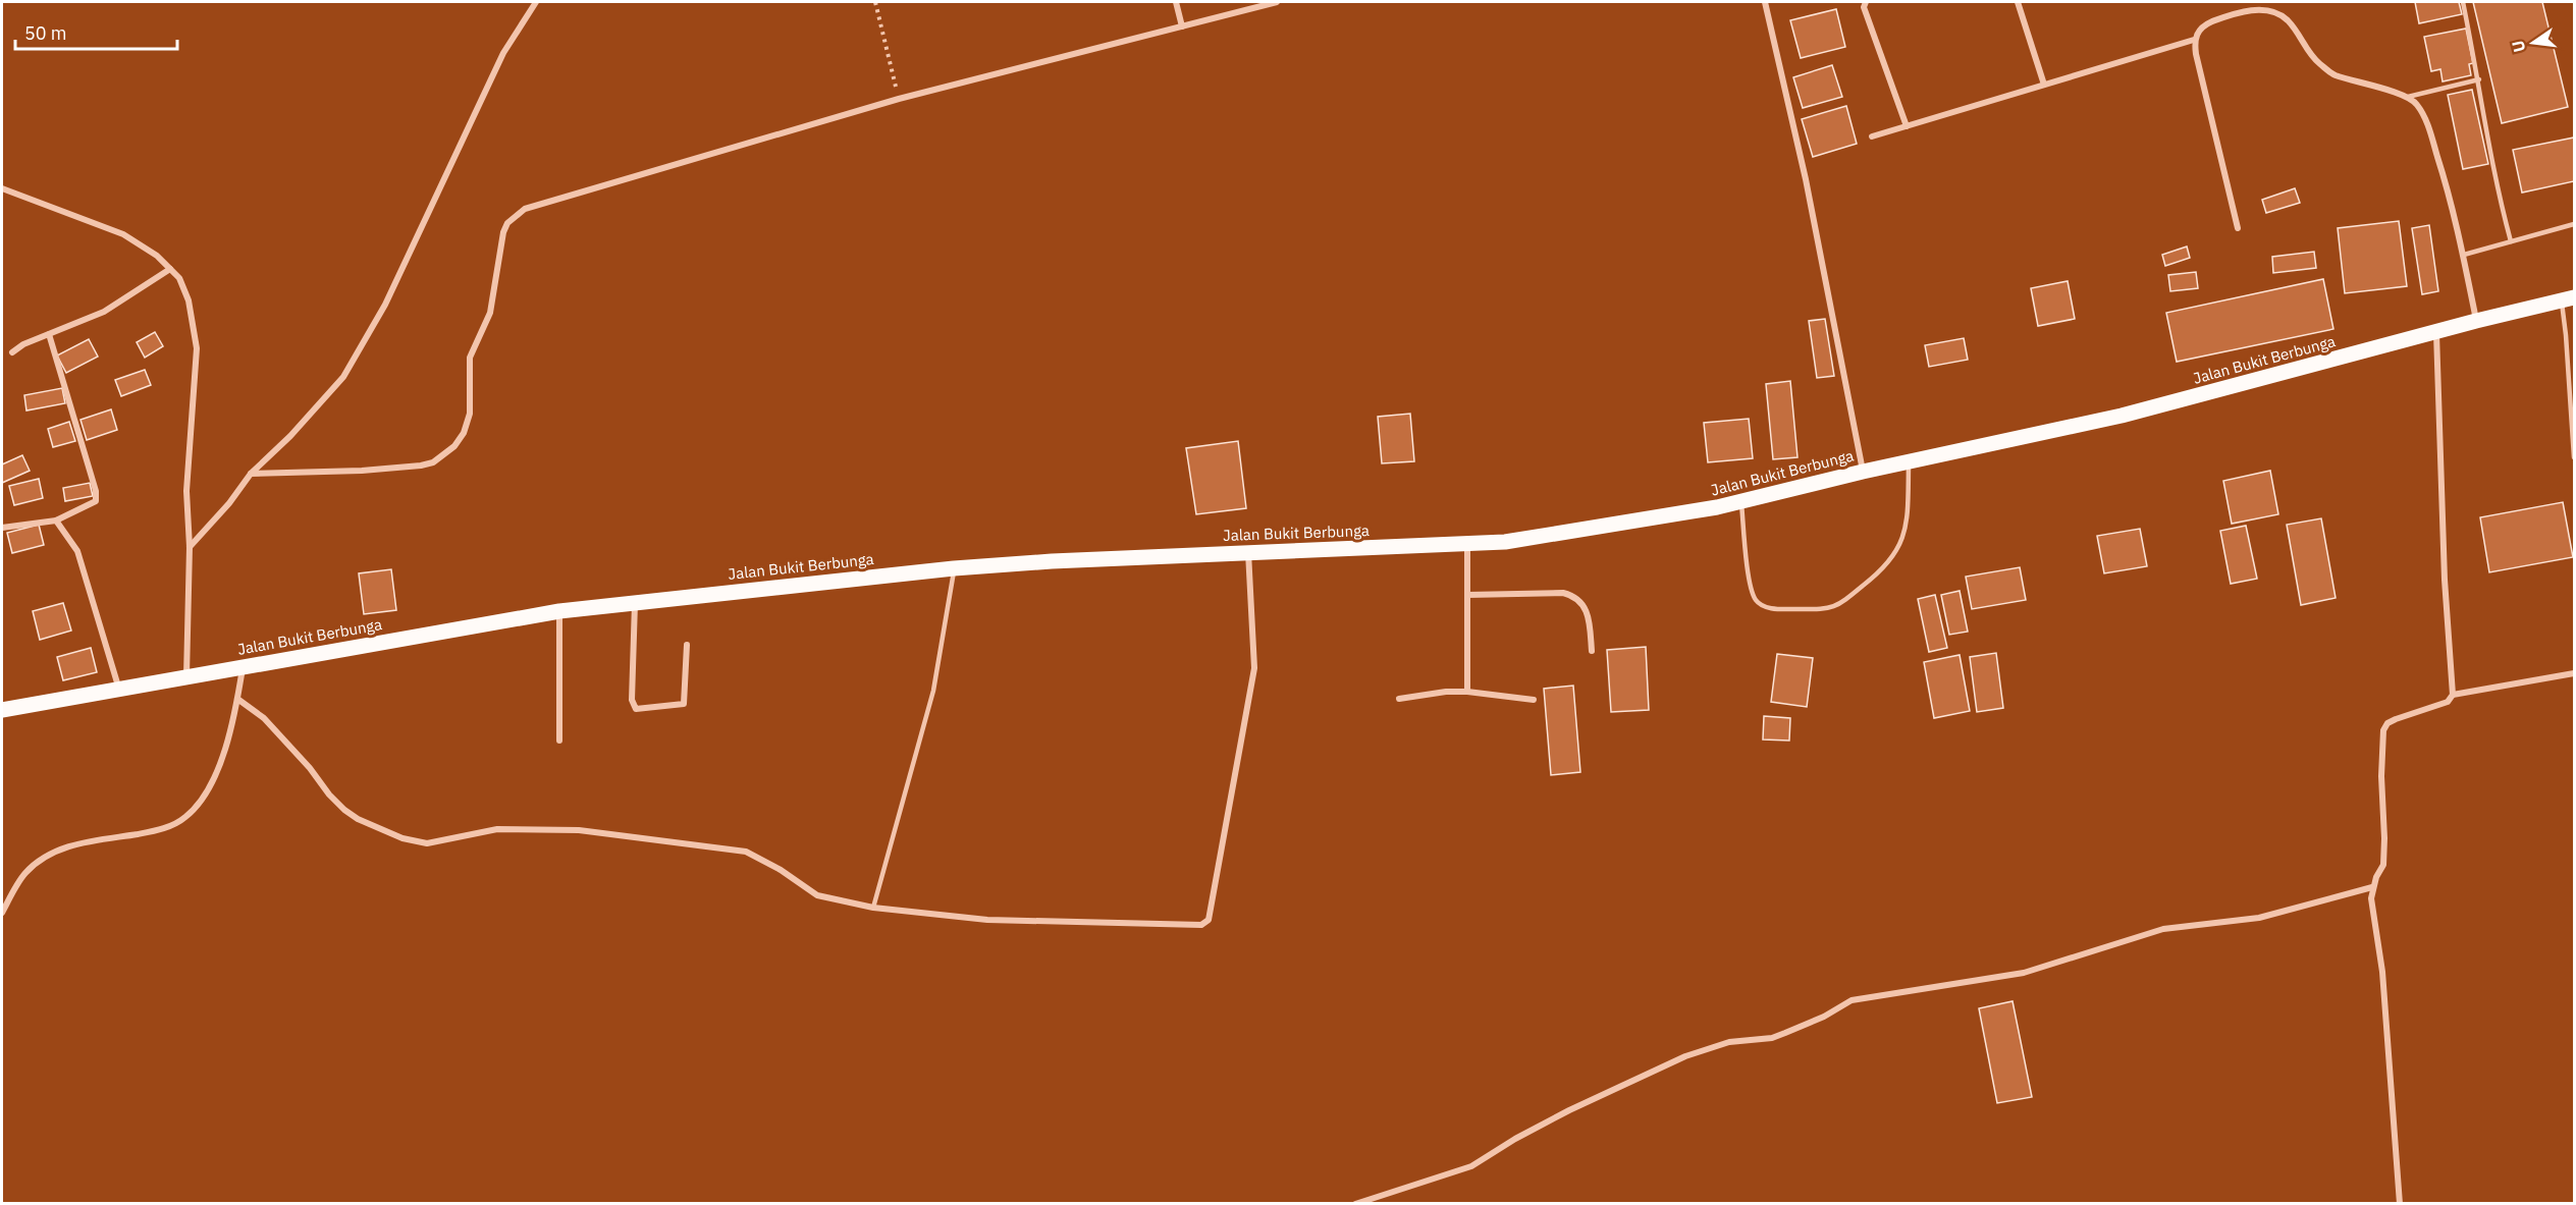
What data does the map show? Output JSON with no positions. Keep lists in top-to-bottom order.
{
  "streets": {
    "main road": ["Jalan Bukit Berbunga"]
  },
  "scale_bar": "50 m",
  "north": "left"
}
